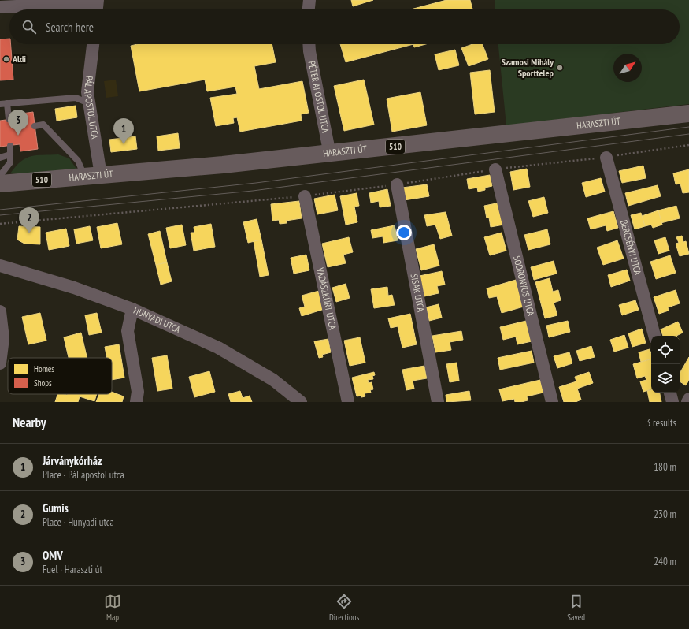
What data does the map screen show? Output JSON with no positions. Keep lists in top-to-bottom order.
{
  "streets": {
    "main road": ["HARASZTI ÚT", "510"],
    "street": [
      "PÉTER APOSTOL UTCA",
      "PÁL APOSTOL UTCA",
      "BERCSÉNYI UTCA",
      "SODRONYOS UTCA",
      "SISAK UTCA",
      "VADÁSZKÜRT UTCA",
      "HUNYADI UTCA"
    ]
  },
  "crossings": [
    ["PÉTER APOSTOL UTCA", "HARASZTI ÚT"],
    ["PÁL APOSTOL UTCA", "HARASZTI ÚT"]
  ],
  "places": ["Aldi", "Szamosi Mihály Sporttelep"],
  "legend": ["Homes", "Shops"],
  "north": "top right",
  "page": {
    "search": "Search here",
    "pins": ["3", "1", "2"],
    "heading": ["Nearby", "3 results"],
    "list": [
      {
        "mark": "1",
        "name": "Járványkórház",
        "note": "Place · Pál apostol utca",
        "value": "180 m"
      },
      {
        "mark": "2",
        "name": "Gumis",
        "note": "Place · Hunyadi utca",
        "value": "230 m"
      },
      {
        "mark": "3",
        "name": "OMV",
        "note": "Fuel · Haraszti út",
        "value": "240 m"
      }
    ],
    "nav": ["Map", "Directions", "Saved"]
  }
}
